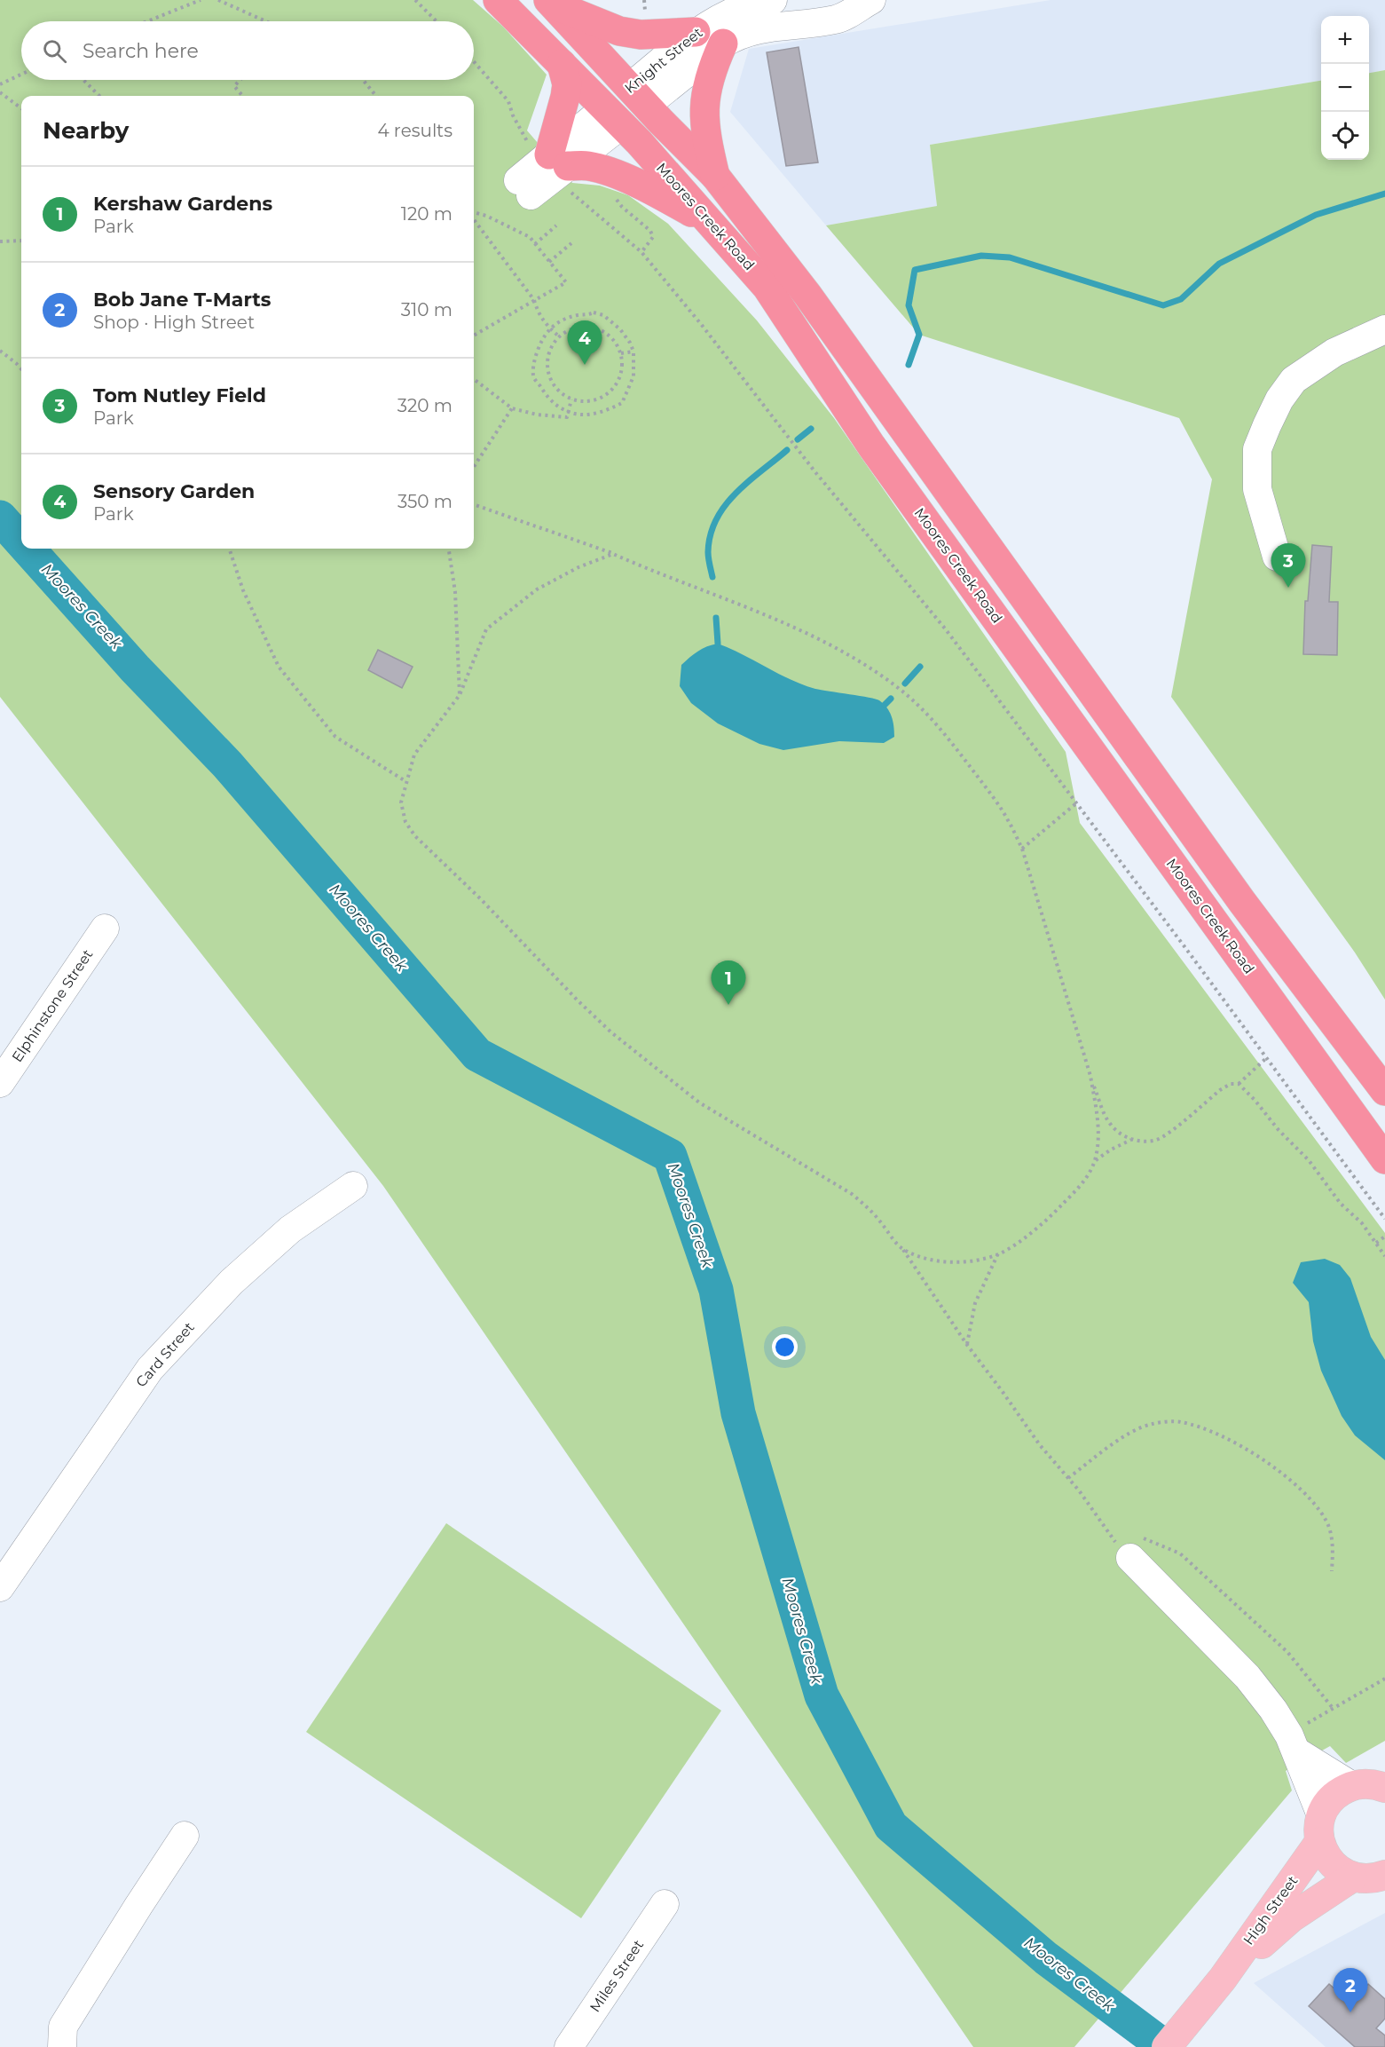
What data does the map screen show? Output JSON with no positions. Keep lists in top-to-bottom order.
{
  "streets": {
    "highway": ["Knight Street", "Moores Creek Road"],
    "main road": ["High Street"],
    "street": ["Elphinstone Street", "Card Street", "Miles Street"]
  },
  "crossings": [
    ["Knight Street", "Moores Creek Road"]
  ],
  "water": ["Moores Creek"],
  "page": {
    "map_buttons": ["+", "−"],
    "search": "Search here",
    "heading": ["Nearby", "4 results"],
    "list": [
      {
        "mark": "1",
        "name": "Kershaw Gardens",
        "note": "Park",
        "value": "120 m"
      },
      {
        "mark": "2",
        "name": "Bob Jane T-Marts",
        "note": "Shop · High Street",
        "value": "310 m"
      },
      {
        "mark": "3",
        "name": "Tom Nutley Field",
        "note": "Park",
        "value": "320 m"
      },
      {
        "mark": "4",
        "name": "Sensory Garden",
        "note": "Park",
        "value": "350 m"
      }
    ],
    "pins": [
      "4",
      "3",
      "1",
      "2"
    ]
  }
}
